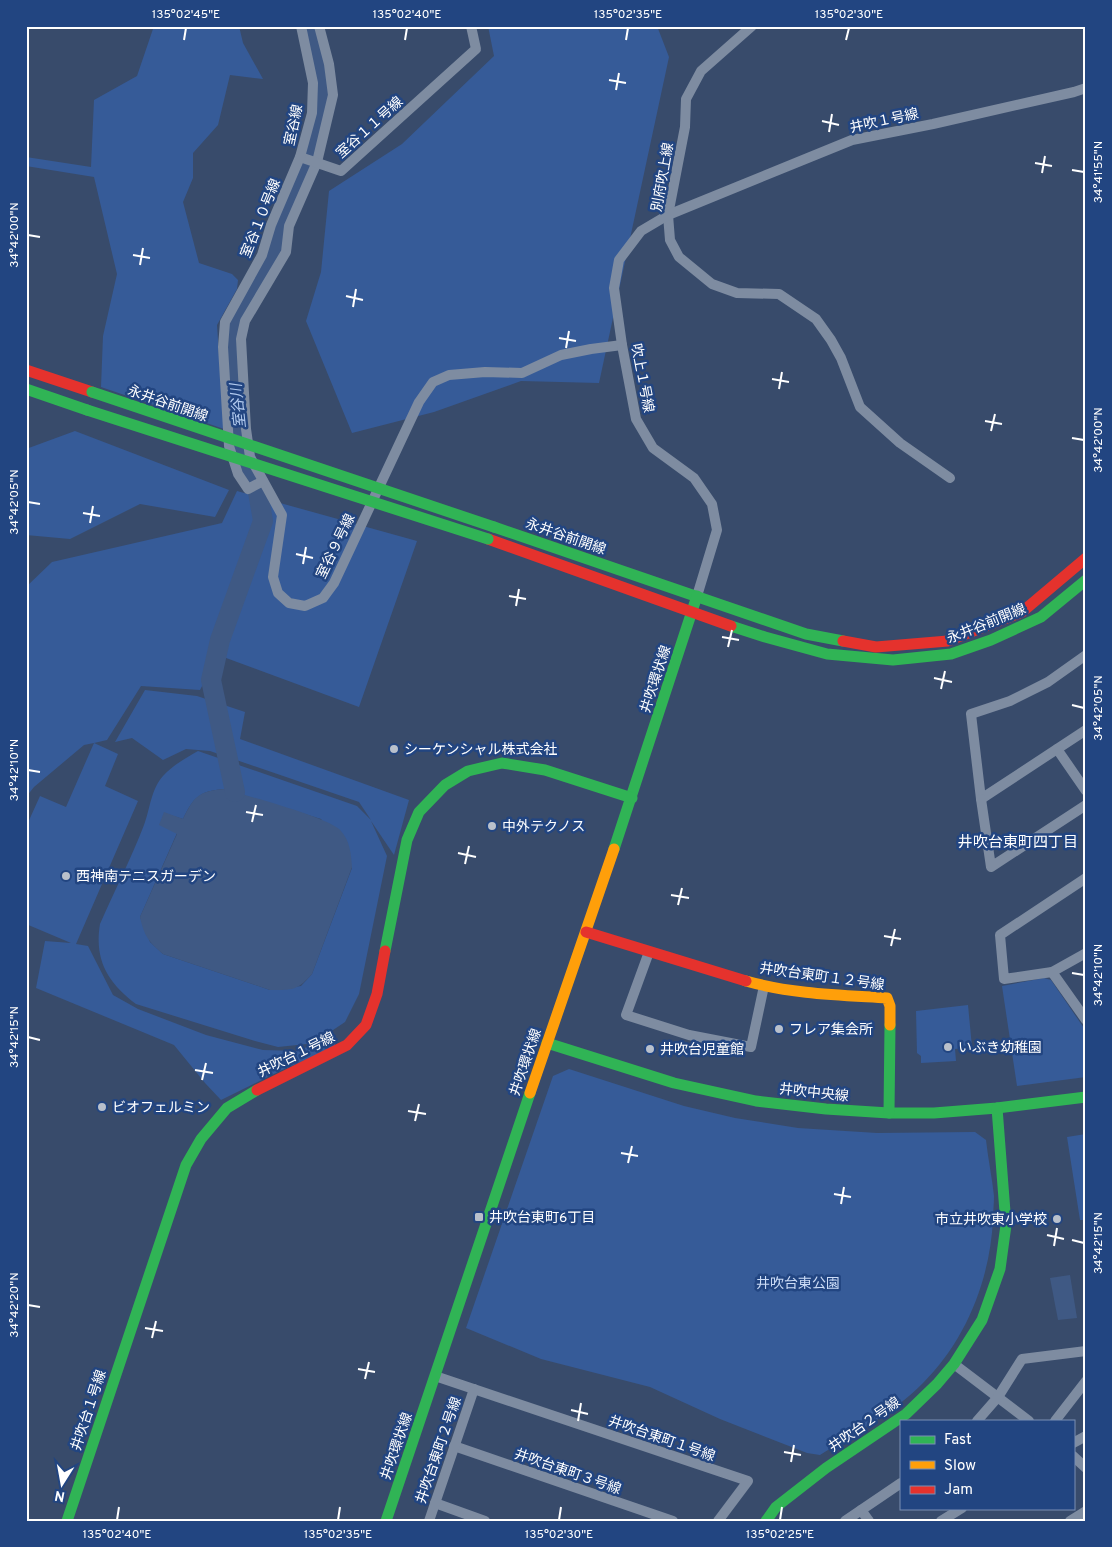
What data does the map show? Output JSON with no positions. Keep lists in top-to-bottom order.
{
  "streets": {
    "street": [
      "井吹１号線",
      "室谷線",
      "室谷１１号線",
      "別府吹上線",
      "室谷１０号線",
      "吹上１号線",
      "永井谷前開線",
      "室谷９号線",
      "井吹環状線",
      "井吹台東町１２号線",
      "井吹台１号線",
      "井吹中央線",
      "井吹台２号線",
      "井吹台東町１号線",
      "井吹台東町２号線",
      "井吹台東町３号線"
    ]
  },
  "crossings": [
    ["井吹１号線", "別府吹上線"],
    ["井吹１号線", "吹上１号線"],
    ["室谷線", "室谷１１号線"],
    ["室谷線", "室谷１０号線"],
    ["室谷線", "室谷９号線"],
    ["室谷１１号線", "室谷９号線"],
    ["別府吹上線", "吹上１号線"],
    ["室谷１０号線", "室谷９号線"],
    ["吹上１号線", "永井谷前開線"],
    ["吹上１号線", "室谷９号線"],
    ["吹上１号線", "井吹環状線"],
    ["永井谷前開線", "井吹環状線"],
    ["井吹環状線", "井吹台東町１２号線"],
    ["井吹環状線", "井吹台１号線"],
    ["井吹環状線", "井吹中央線"],
    ["井吹環状線", "井吹台東町１号線"],
    ["井吹台東町１２号線", "井吹中央線"],
    ["井吹中央線", "井吹台２号線"],
    ["井吹台東町１号線", "井吹台東町２号線"],
    ["井吹台東町２号線", "井吹台東町３号線"]
  ],
  "districts": ["井吹台東町四丁目"],
  "water": ["室谷川"],
  "parks": ["井吹台東公園"],
  "places": {
    "other": [
      "シーケンシャル株式会社",
      "中外テクノス",
      "西神南テニスガーデン",
      "フレア集会所",
      "いぶき幼稚園",
      "井吹台児童館",
      "ビオフェルミン",
      "市立井吹東小学校"
    ],
    "transit": ["井吹台東町6丁目"]
  },
  "legend": ["Fast", "Slow", "Jam"],
  "north": "bottom",
  "coordinates": [
    "135°02'45\"E",
    "135°02'40\"E",
    "135°02'35\"E",
    "135°02'30\"E",
    "34°41'55\"N",
    "34°42'00\"N",
    "34°42'05\"N",
    "34°42'10\"N",
    "34°42'15\"N",
    "34°42'20\"N",
    "135°02'25\"E"
  ]
}
